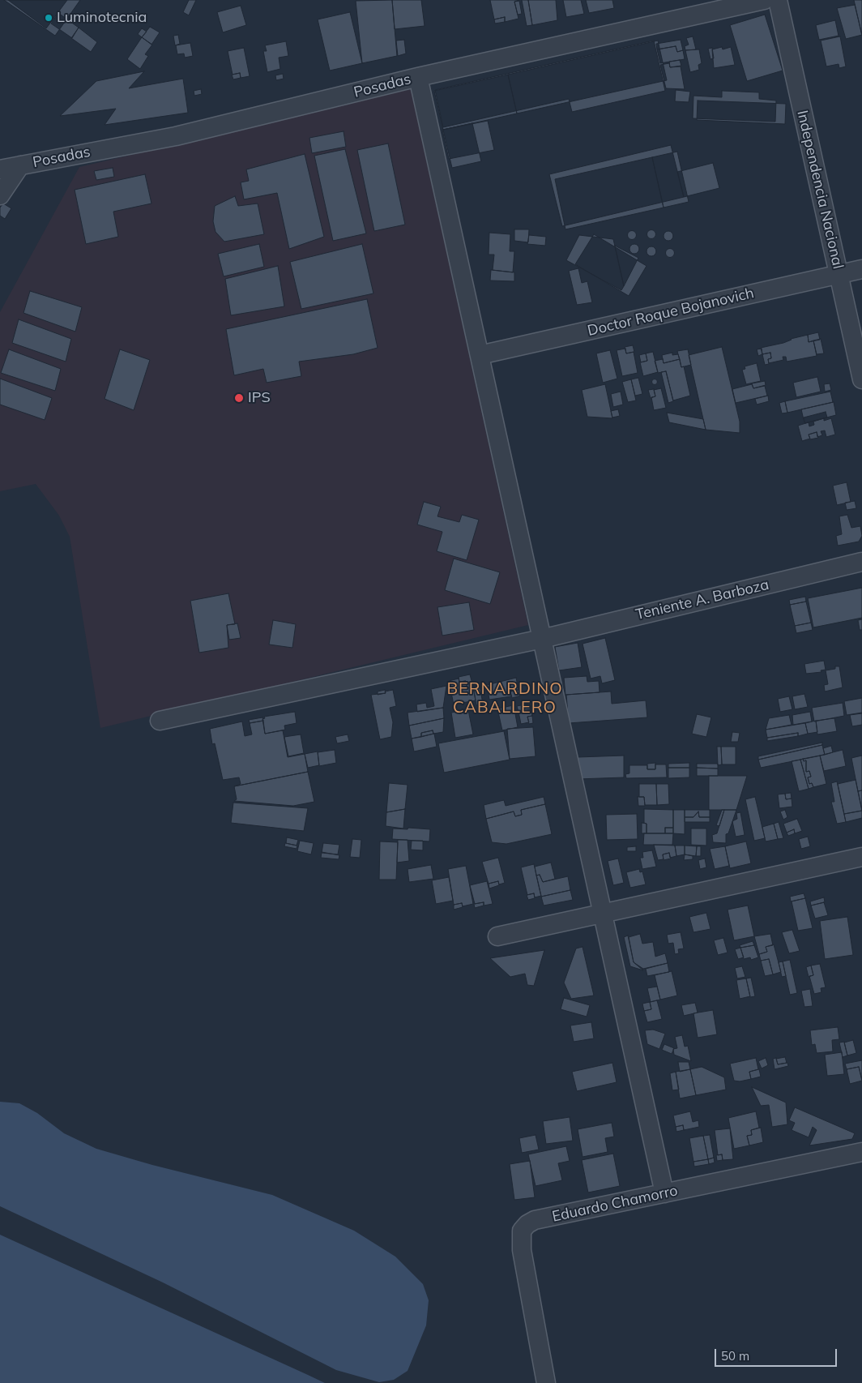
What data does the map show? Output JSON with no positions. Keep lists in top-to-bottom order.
{
  "streets": {
    "street": [
      "Posadas",
      "Independencia Nacional",
      "Doctor Roque Bojanovich",
      "Teniente A. Barboza",
      "Eduardo Chamorro"
    ]
  },
  "crossings": [
    ["Independencia Nacional", "Doctor Roque Bojanovich"]
  ],
  "districts": ["BERNARDINO CABALLERO"],
  "places": ["Luminotecnia", "IPS"],
  "scale_bar": "50 m"
}
